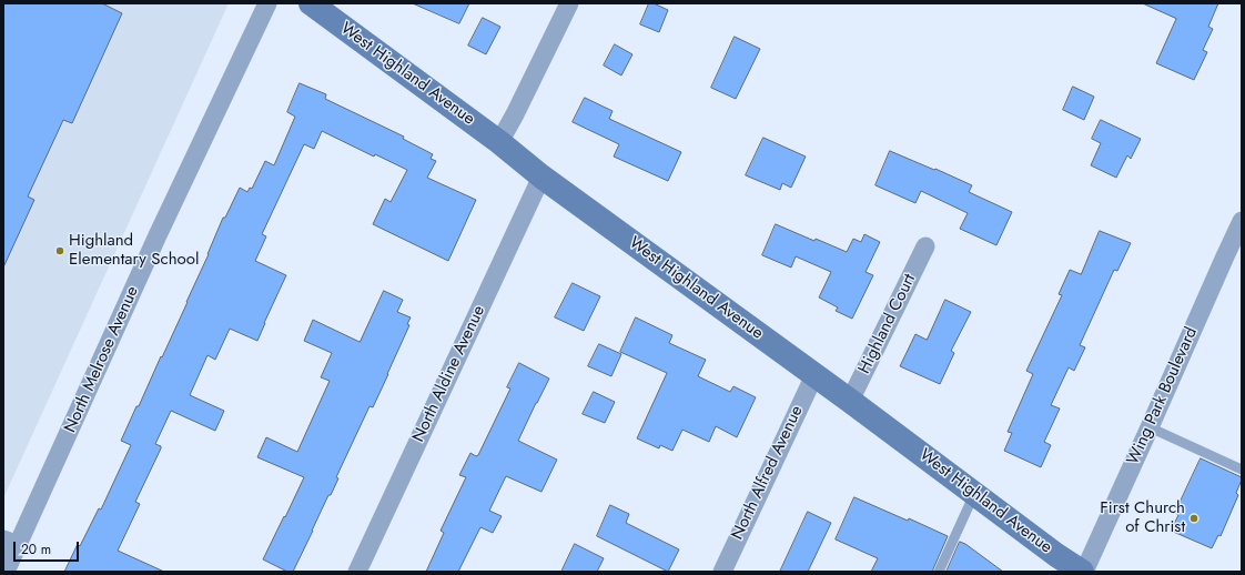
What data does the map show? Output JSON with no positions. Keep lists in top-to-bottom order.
{
  "streets": {
    "main road": ["West Highland Avenue"],
    "street": [
      "Highland Court",
      "North Melrose Avenue",
      "North Aldine Avenue",
      "Wing Park Boulevard",
      "North Alfred Avenue"
    ]
  },
  "crossings": [
    ["West Highland Avenue", "Highland Court"],
    ["West Highland Avenue", "North Aldine Avenue"],
    ["West Highland Avenue", "Wing Park Boulevard"],
    ["West Highland Avenue", "North Alfred Avenue"]
  ],
  "places": ["Highland Elementary School", "First Church of Christ"],
  "scale_bar": "20 m"
}
